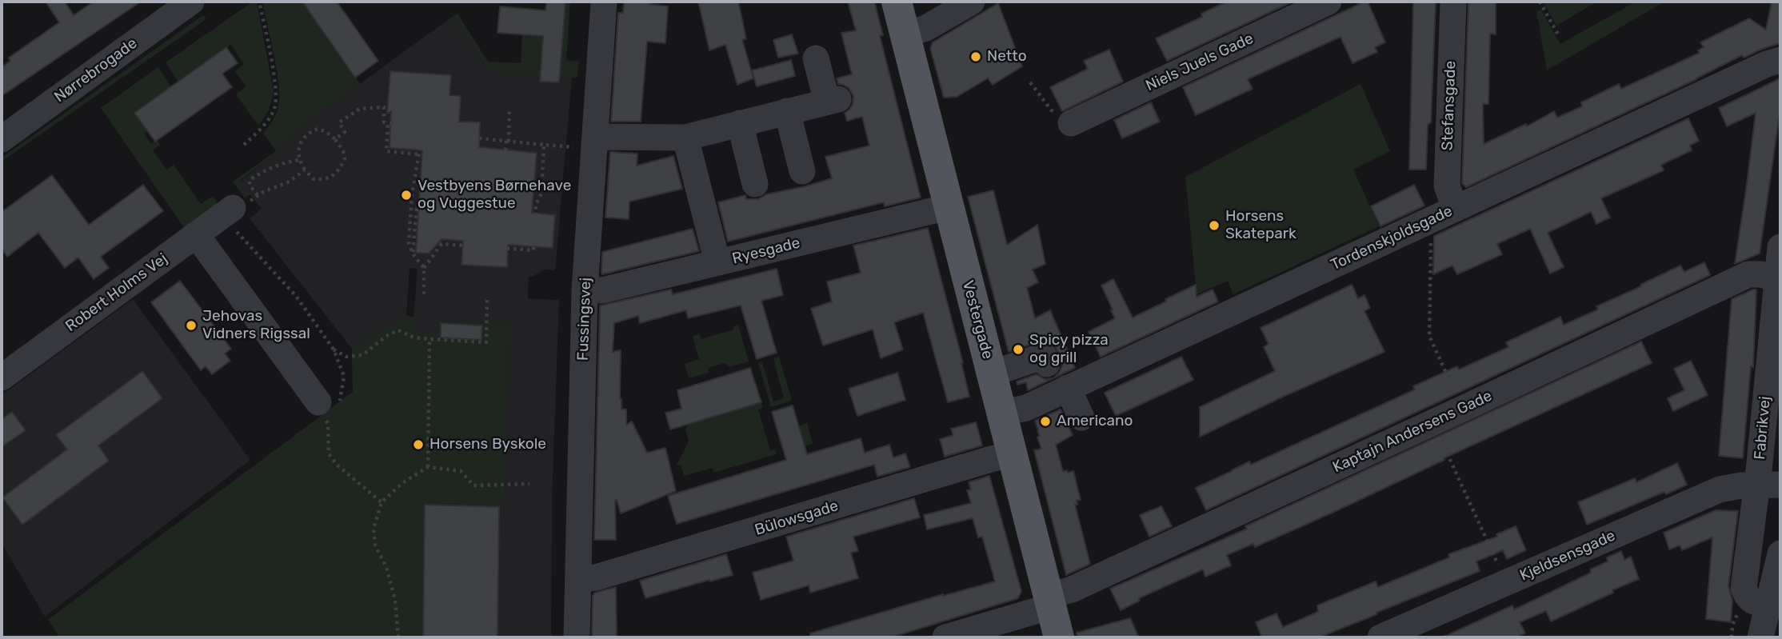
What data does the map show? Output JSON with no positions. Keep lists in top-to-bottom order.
{
  "streets": {
    "main road": ["Vestergade"],
    "street": [
      "Niels Juels Gade",
      "Nørrebrogade",
      "Stefansgade",
      "Tordenskjoldsgade",
      "Ryesgade",
      "Robert Holms Vej",
      "Fussingsvej",
      "Fabrikvej",
      "Kaptajn Andersens Gade",
      "Bülowsgade",
      "Kjeldsensgade"
    ]
  },
  "crossings": [
    ["Stefansgade", "Tordenskjoldsgade"],
    ["Tordenskjoldsgade", "Vestergade"],
    ["Ryesgade", "Fussingsvej"],
    ["Ryesgade", "Vestergade"],
    ["Fussingsvej", "Bülowsgade"],
    ["Vestergade", "Kaptajn Andersens Gade"],
    ["Vestergade", "Bülowsgade"],
    ["Fabrikvej", "Kaptajn Andersens Gade"],
    ["Fabrikvej", "Kjeldsensgade"]
  ],
  "places": [
    "Netto",
    "Vestbyens Børnehave og Vuggestue",
    "Horsens Skatepark",
    "Jehovas Vidners Rigssal",
    "Spicy pizza og grill",
    "Americano",
    "Horsens Byskole"
  ]
}
